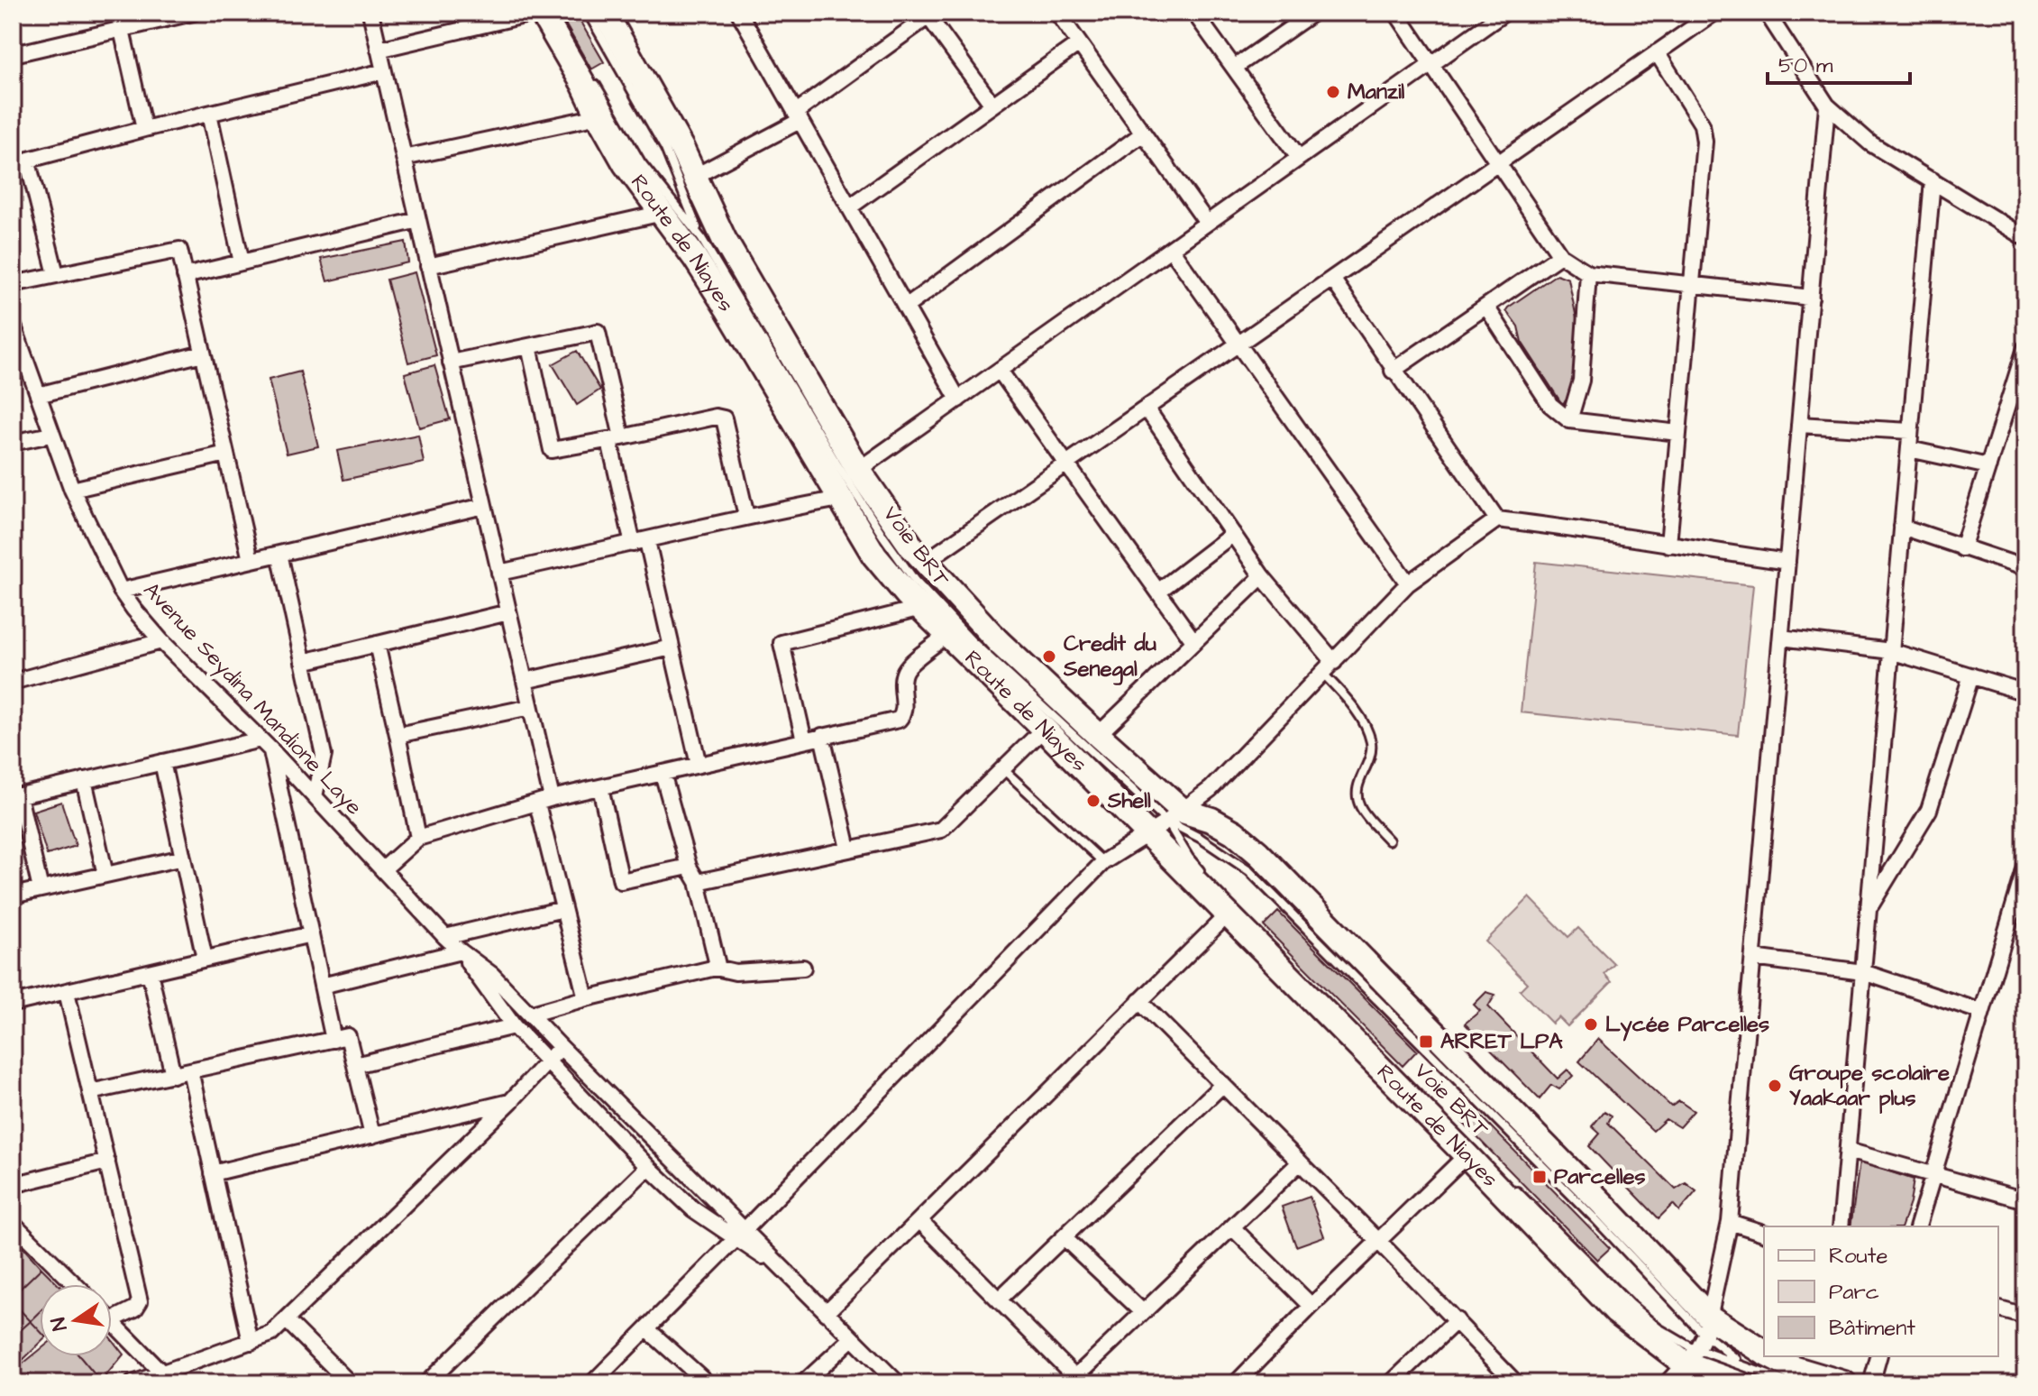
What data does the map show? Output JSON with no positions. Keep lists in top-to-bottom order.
{
  "streets": {
    "main road": ["Route de Niayes"],
    "street": ["Avenue Seydina Mandione Laye"],
    "lane": ["Voie BRT"]
  },
  "crossings": [
    ["Route de Niayes", "Voie BRT"]
  ],
  "places": {
    "other": [
      "Manzil",
      "Credit du Senegal",
      "Shell",
      "Lycée Parcelles",
      "Groupe scolaire Yaakaar plus"
    ],
    "transit": ["ARRET LPA", "Parcelles"]
  },
  "legend": ["Route", "Parc", "Bâtiment"],
  "scale_bar": "50 m",
  "north": "left"
}
